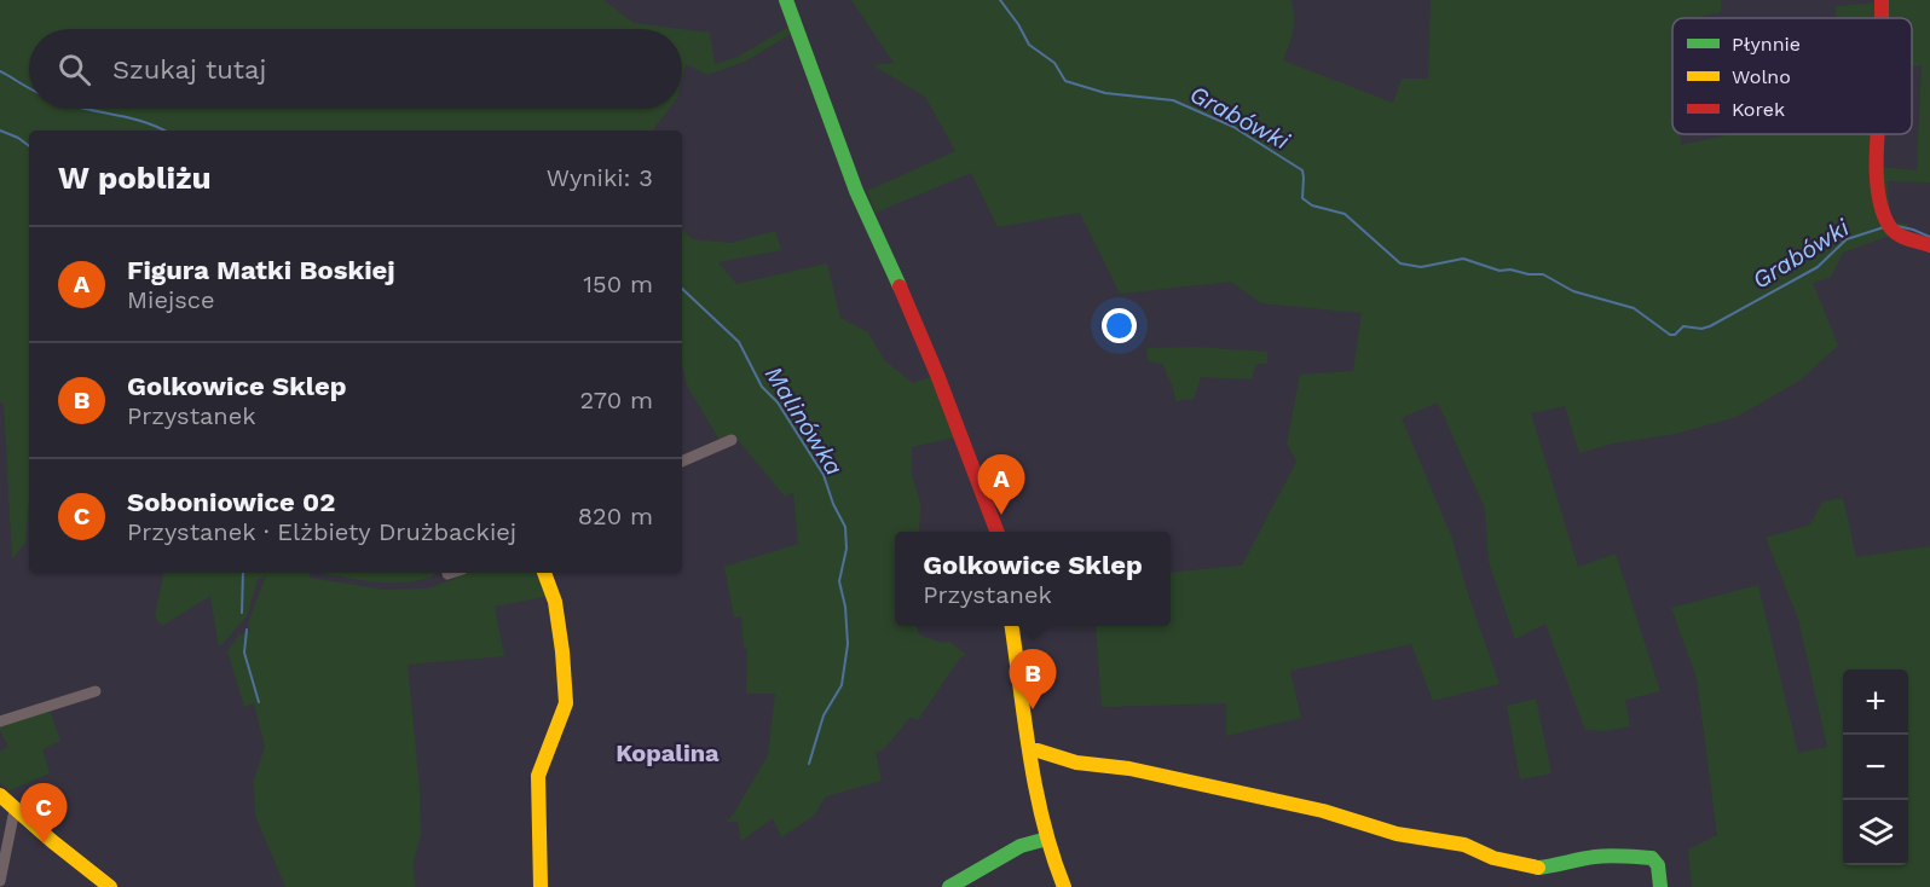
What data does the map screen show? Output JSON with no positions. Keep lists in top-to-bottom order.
{
  "districts": ["Kopalina"],
  "water": ["Grabówki", "Malinówka"],
  "legend": ["Płynnie", "Wolno", "Korek"],
  "page": {
    "search": "Szukaj tutaj",
    "heading": ["W pobliżu", "Wyniki: 3"],
    "list": [
      {
        "mark": "A",
        "name": "Figura Matki Boskiej",
        "note": "Miejsce",
        "value": "150 m"
      },
      {
        "mark": "B",
        "name": "Golkowice Sklep",
        "note": "Przystanek",
        "value": "270 m"
      },
      {
        "mark": "C",
        "name": "Soboniowice 02",
        "note": "Przystanek · Elżbiety Drużbackiej",
        "value": "820 m"
      }
    ],
    "pins": ["A", "B", "C"],
    "popup": ["Golkowice Sklep", "Przystanek"],
    "map_buttons": ["+", "−"]
  }
}
